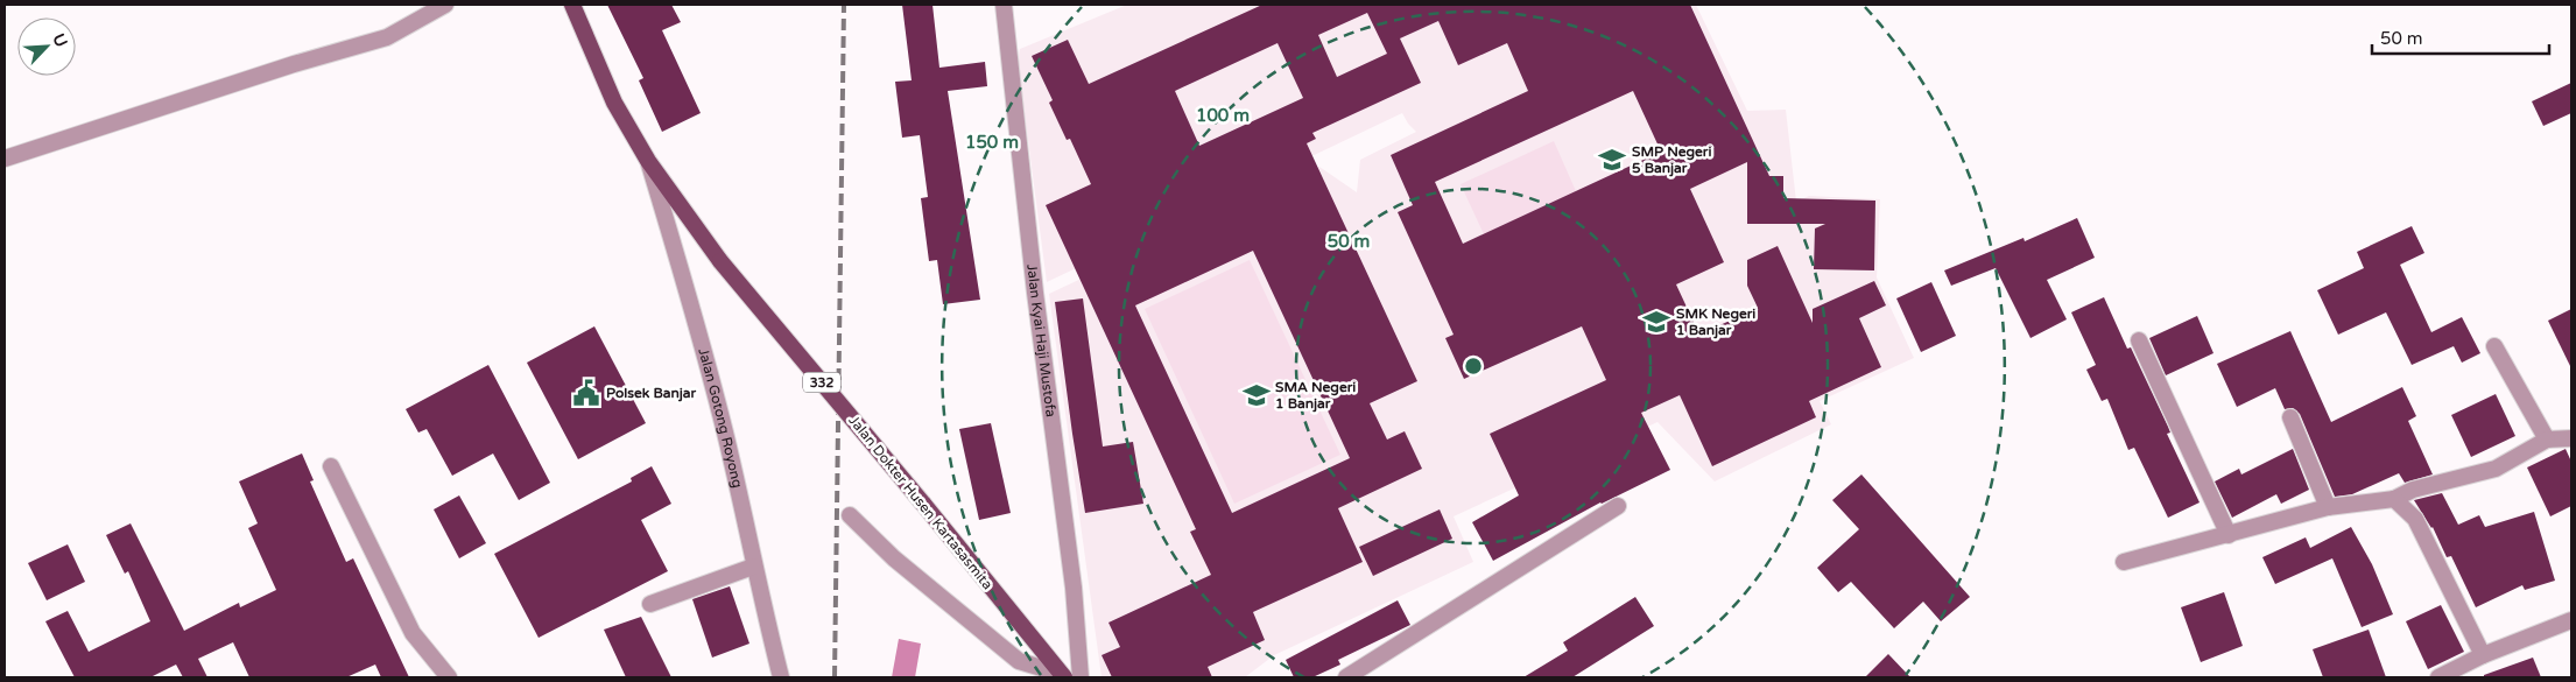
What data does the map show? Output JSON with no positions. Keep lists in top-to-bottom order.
{
  "streets": {
    "main road": ["332", "Jalan Dokter Husen Kartasasmita"],
    "street": ["Jalan Kyai Haji Mustofa", "Jalan Gotong Royong"]
  },
  "crossings": [
    ["Jalan Gotong Royong", "Jalan Dokter Husen Kartasasmita"]
  ],
  "places": {
    "school or university": ["SMP Negeri 5 Banjar", "SMK Negeri 1 Banjar", "SMA Negeri 1 Banjar"],
    "public building": ["Polsek Banjar"]
  },
  "scale_bar": "50 m",
  "north": "top right",
  "rings": ["100 m", "150 m", "50 m"]
}
